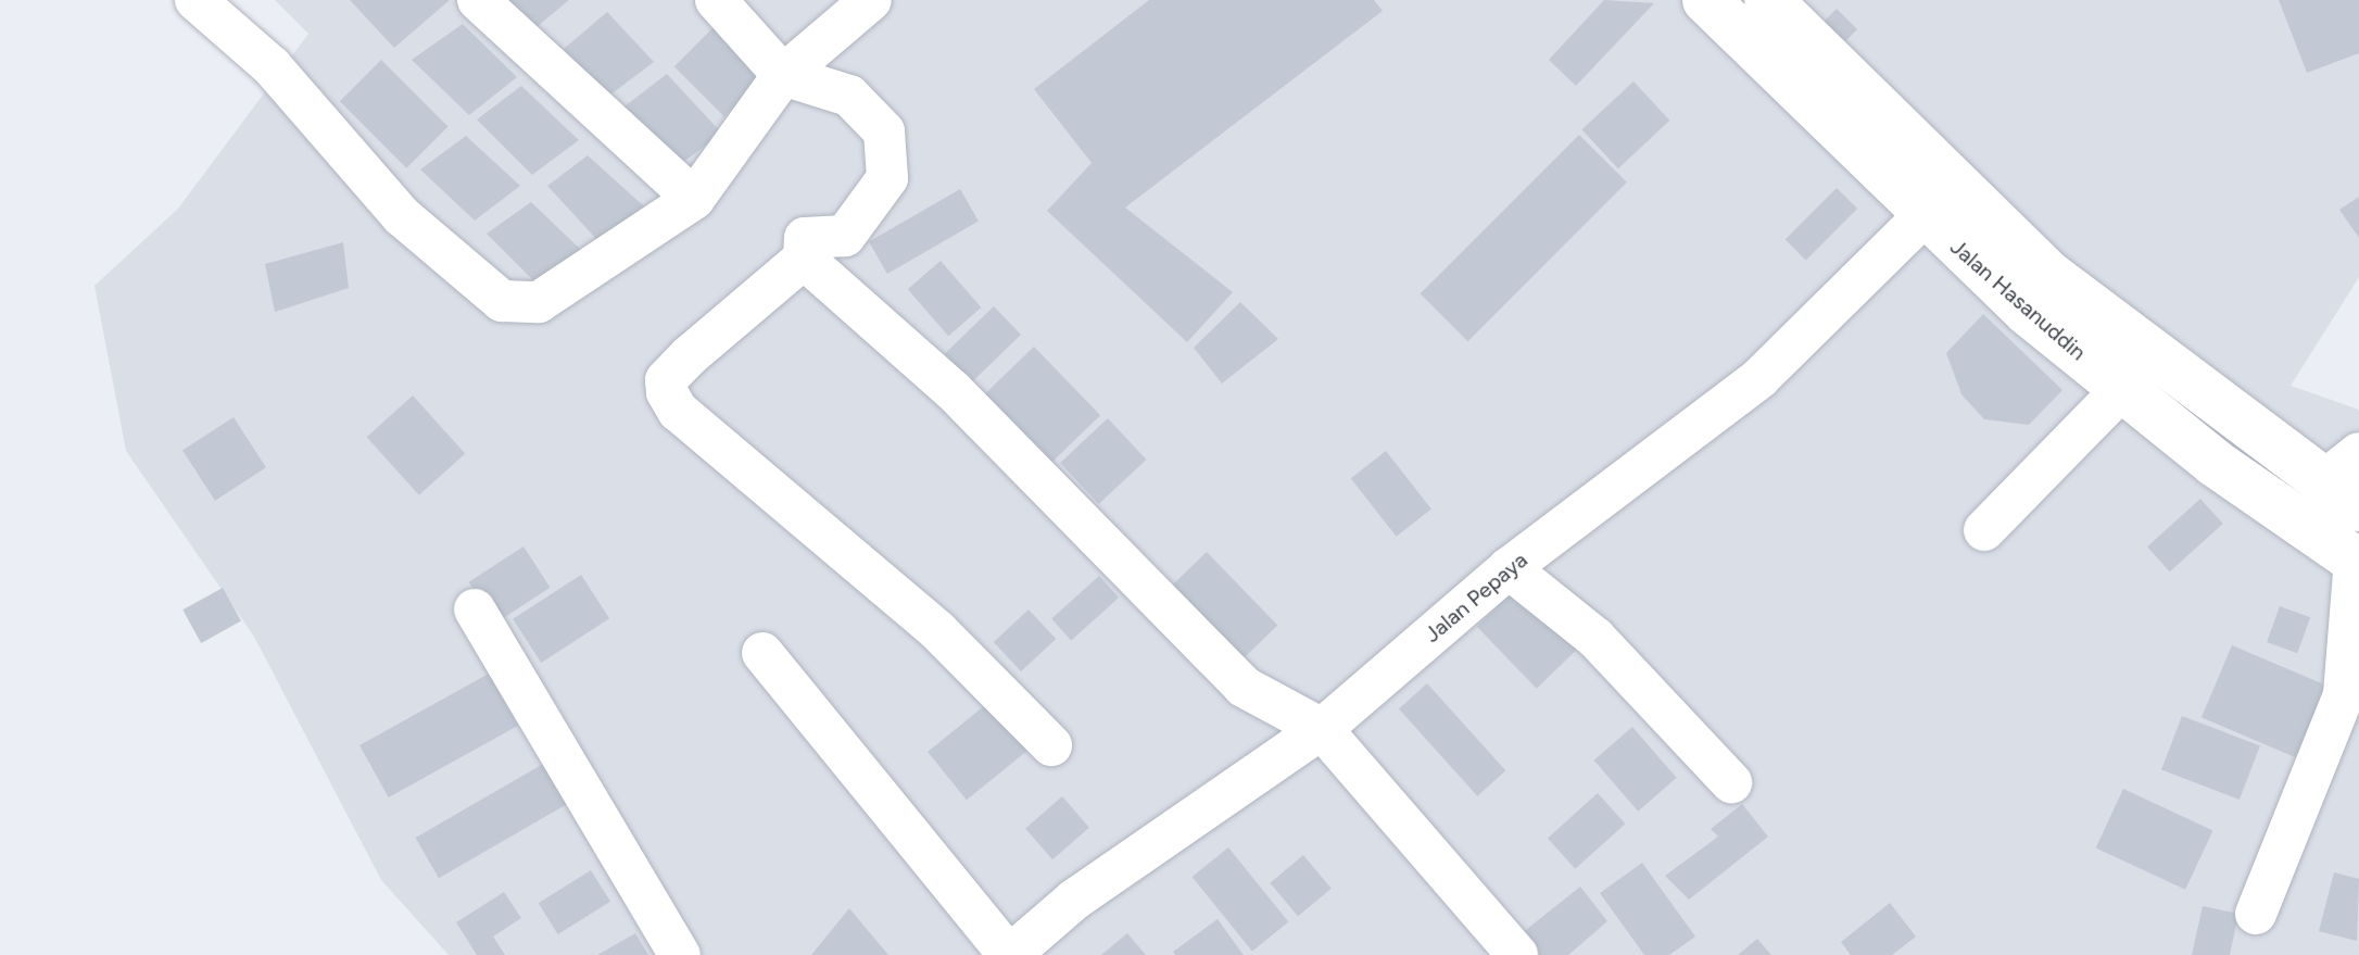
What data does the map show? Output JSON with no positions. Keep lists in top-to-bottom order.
{
  "streets": {
    "street": ["Jalan Hasanuddin", "Jalan Pepaya"]
  },
  "crossings": [
    ["Jalan Hasanuddin", "Jalan Pepaya"]
  ]
}
